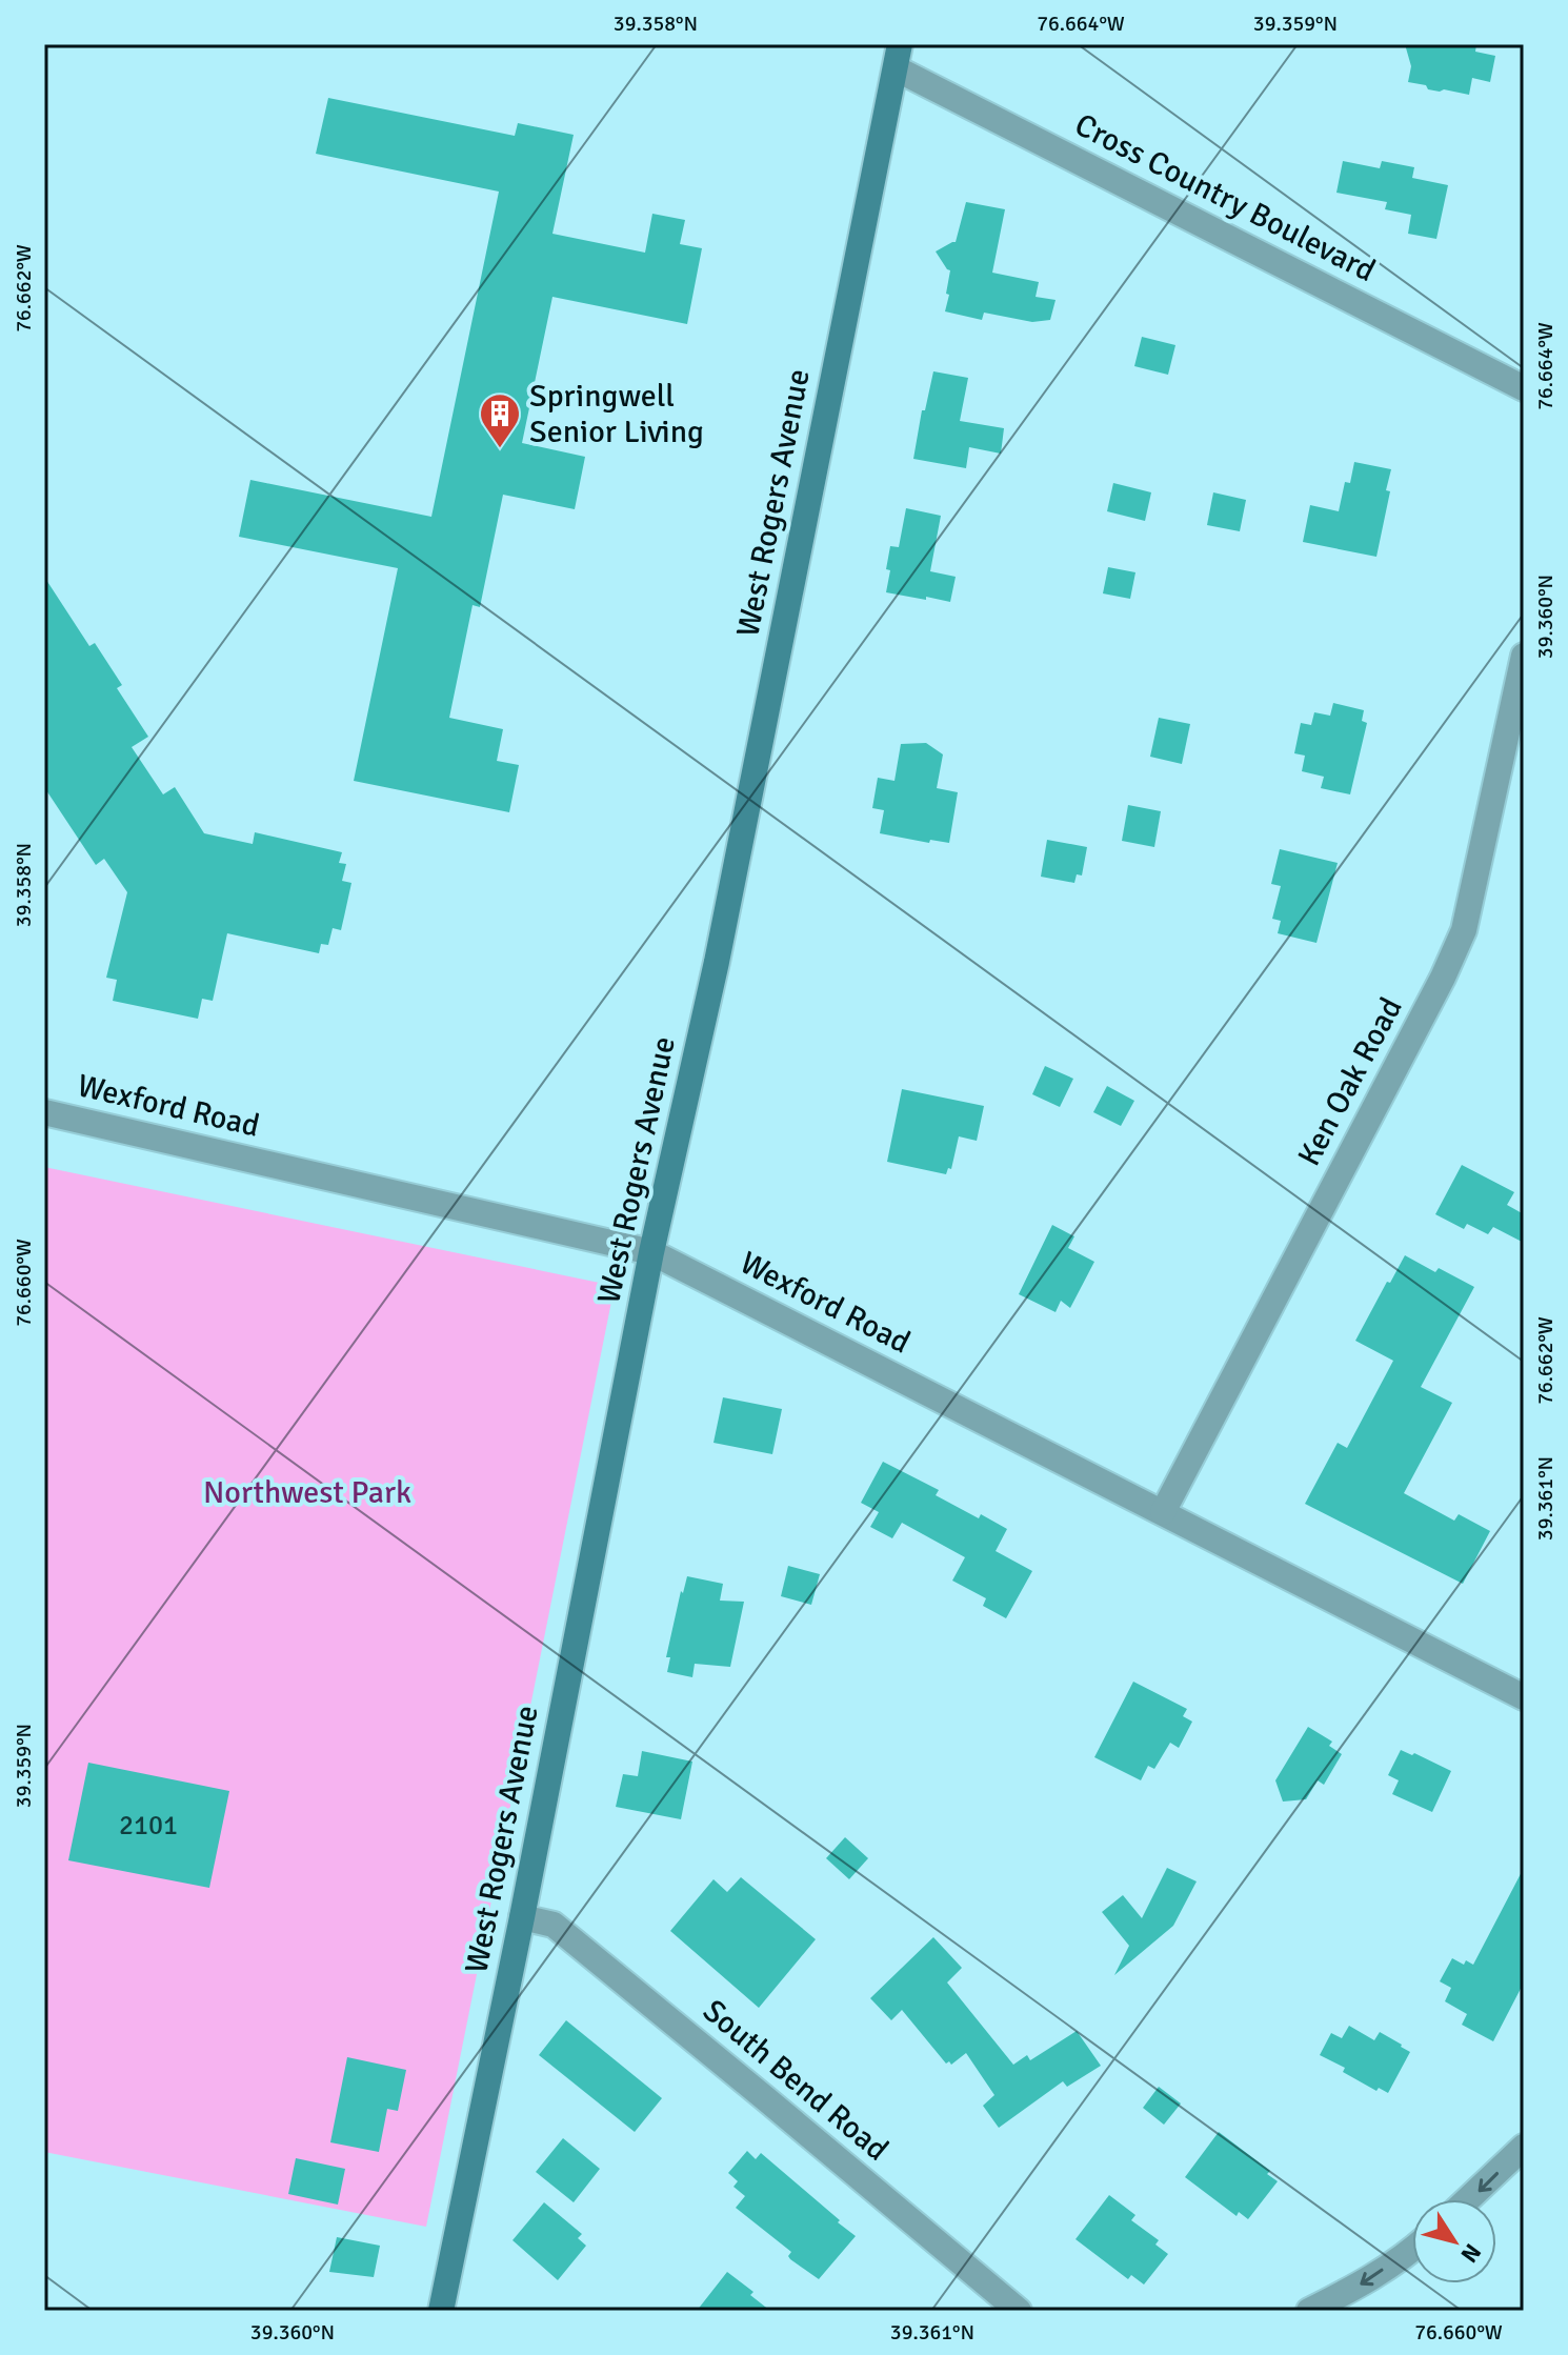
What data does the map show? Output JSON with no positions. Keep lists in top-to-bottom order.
{
  "streets": {
    "street": [
      "Cross Country Boulevard",
      "West Rogers Avenue",
      "Ken Oak Road",
      "Wexford Road",
      "South Bend Road"
    ]
  },
  "crossings": [
    ["Cross Country Boulevard", "West Rogers Avenue"],
    ["West Rogers Avenue", "Wexford Road"],
    ["West Rogers Avenue", "South Bend Road"],
    ["Ken Oak Road", "Wexford Road"]
  ],
  "parks": ["Northwest Park"],
  "places": {
    "building": ["Springwell Senior Living"]
  },
  "house_numbers": ["2101"],
  "north": "bottom right",
  "coordinates": [
    "39.358°N",
    "76.664°W",
    "39.359°N",
    "76.662°W",
    "39.360°N",
    "76.660°W",
    "39.361°N"
  ]
}
